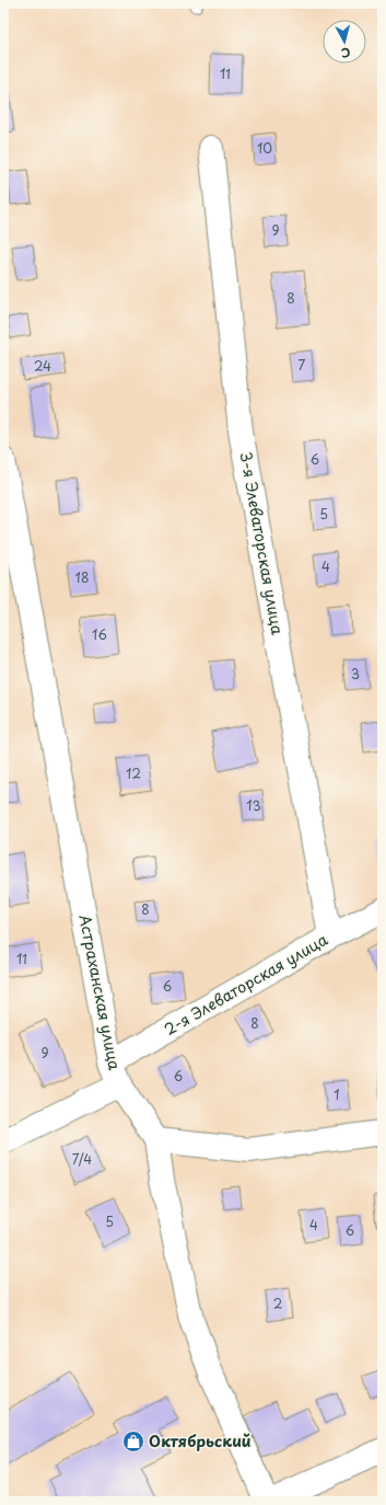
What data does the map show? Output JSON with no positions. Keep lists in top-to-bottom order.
{
  "streets": {
    "street": ["3-я Элеваторская улица", "2-я Элеваторская улица", "Астраханская улица"]
  },
  "crossings": [
    ["3-я Элеваторская улица", "2-я Элеваторская улица"],
    ["2-я Элеваторская улица", "Астраханская улица"]
  ],
  "places": {
    "shop": ["Октябрьский"]
  },
  "house_numbers": [
    "11",
    "10",
    "9",
    "8",
    "7",
    "24",
    "6",
    "5",
    "4",
    "18",
    "16",
    "3",
    "12",
    "13",
    "8",
    "11",
    "6",
    "8",
    "9",
    "6",
    "1",
    "7/4",
    "5",
    "4",
    "6",
    "2"
  ],
  "north": "bottom"
}
